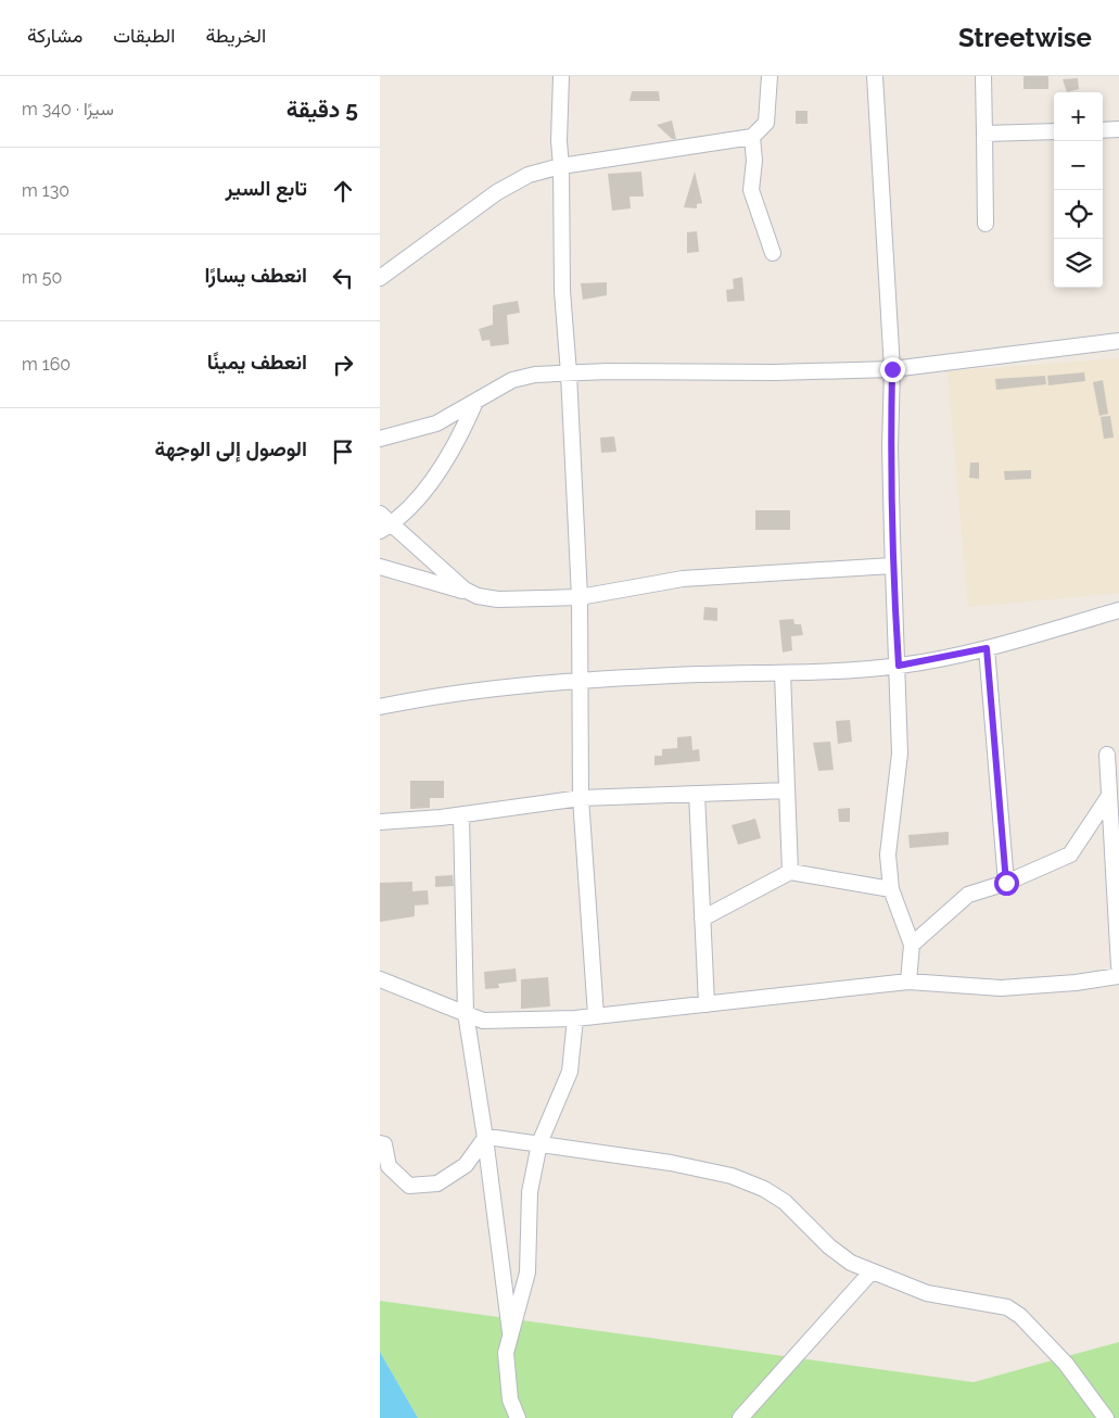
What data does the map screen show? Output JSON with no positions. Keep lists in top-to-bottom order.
{
  "page": {
    "header": "Streetwise",
    "nav": ["الخريطة", "الطبقات", "مشاركة"],
    "heading": ["5 دقيقة", "سيرًا · 340 m"],
    "map_buttons": ["+", "−"],
    "list": [
      ["تابع السير", "130 m"],
      ["انعطف يسارًا", "50 m"],
      ["انعطف يمينًا", "160 m"],
      "الوصول إلى الوجهة"
    ]
  }
}
